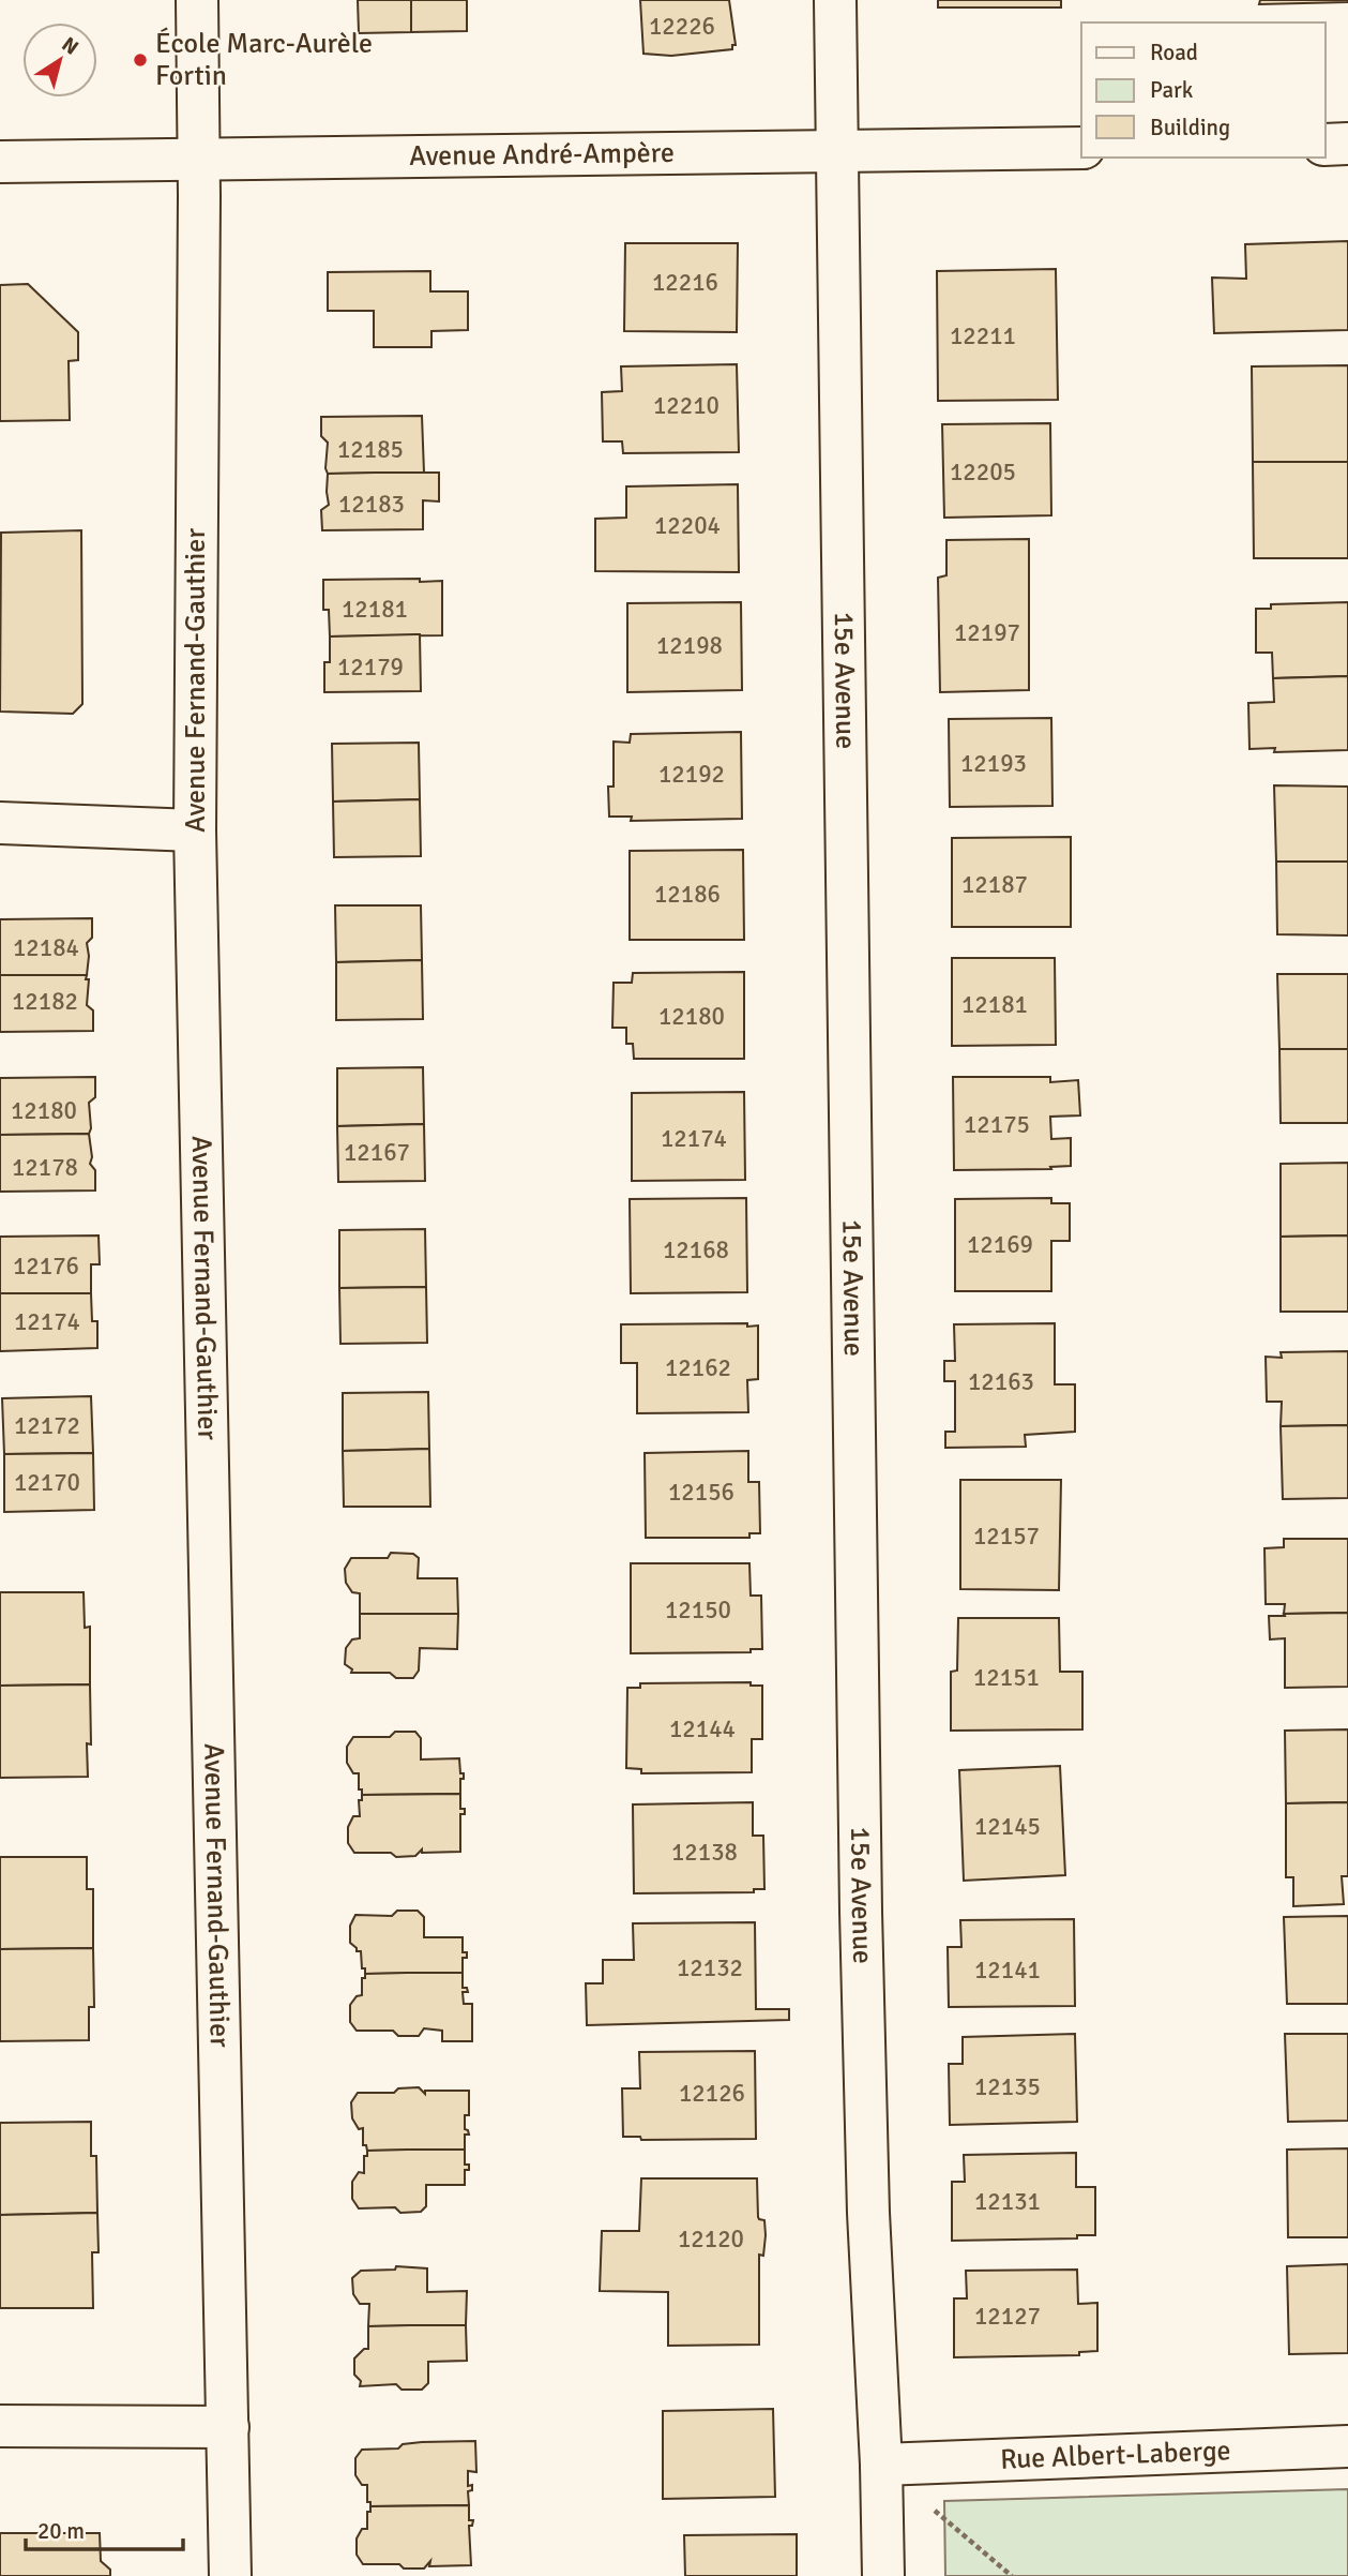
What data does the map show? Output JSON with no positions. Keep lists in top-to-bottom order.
{
  "streets": {
    "street": [
      "Avenue André-Ampère",
      "Avenue Fernand-Gauthier",
      "15e Avenue",
      "Rue Albert-Laberge"
    ]
  },
  "crossings": [
    ["Avenue André-Ampère", "Avenue Fernand-Gauthier"],
    ["Avenue André-Ampère", "15e Avenue"],
    ["15e Avenue", "Rue Albert-Laberge"]
  ],
  "places": ["École Marc-Aurèle Fortin"],
  "house_numbers": [
    "12226",
    "12216",
    "12211",
    "12210",
    "12185",
    "12205",
    "12183",
    "12204",
    "12181",
    "12197",
    "12198",
    "12179",
    "12193",
    "12192",
    "12187",
    "12186",
    "12184",
    "12182",
    "12181",
    "12180",
    "12180",
    "12175",
    "12174",
    "12167",
    "12178",
    "12169",
    "12168",
    "12176",
    "12174",
    "12162",
    "12163",
    "12172",
    "12170",
    "12156",
    "12157",
    "12150",
    "12151",
    "12144",
    "12145",
    "12138",
    "12132",
    "12141",
    "12135",
    "12126",
    "12131",
    "12120",
    "12127"
  ],
  "legend": ["Road", "Park", "Building"],
  "scale_bar": "20 m",
  "north": "top right"
}
